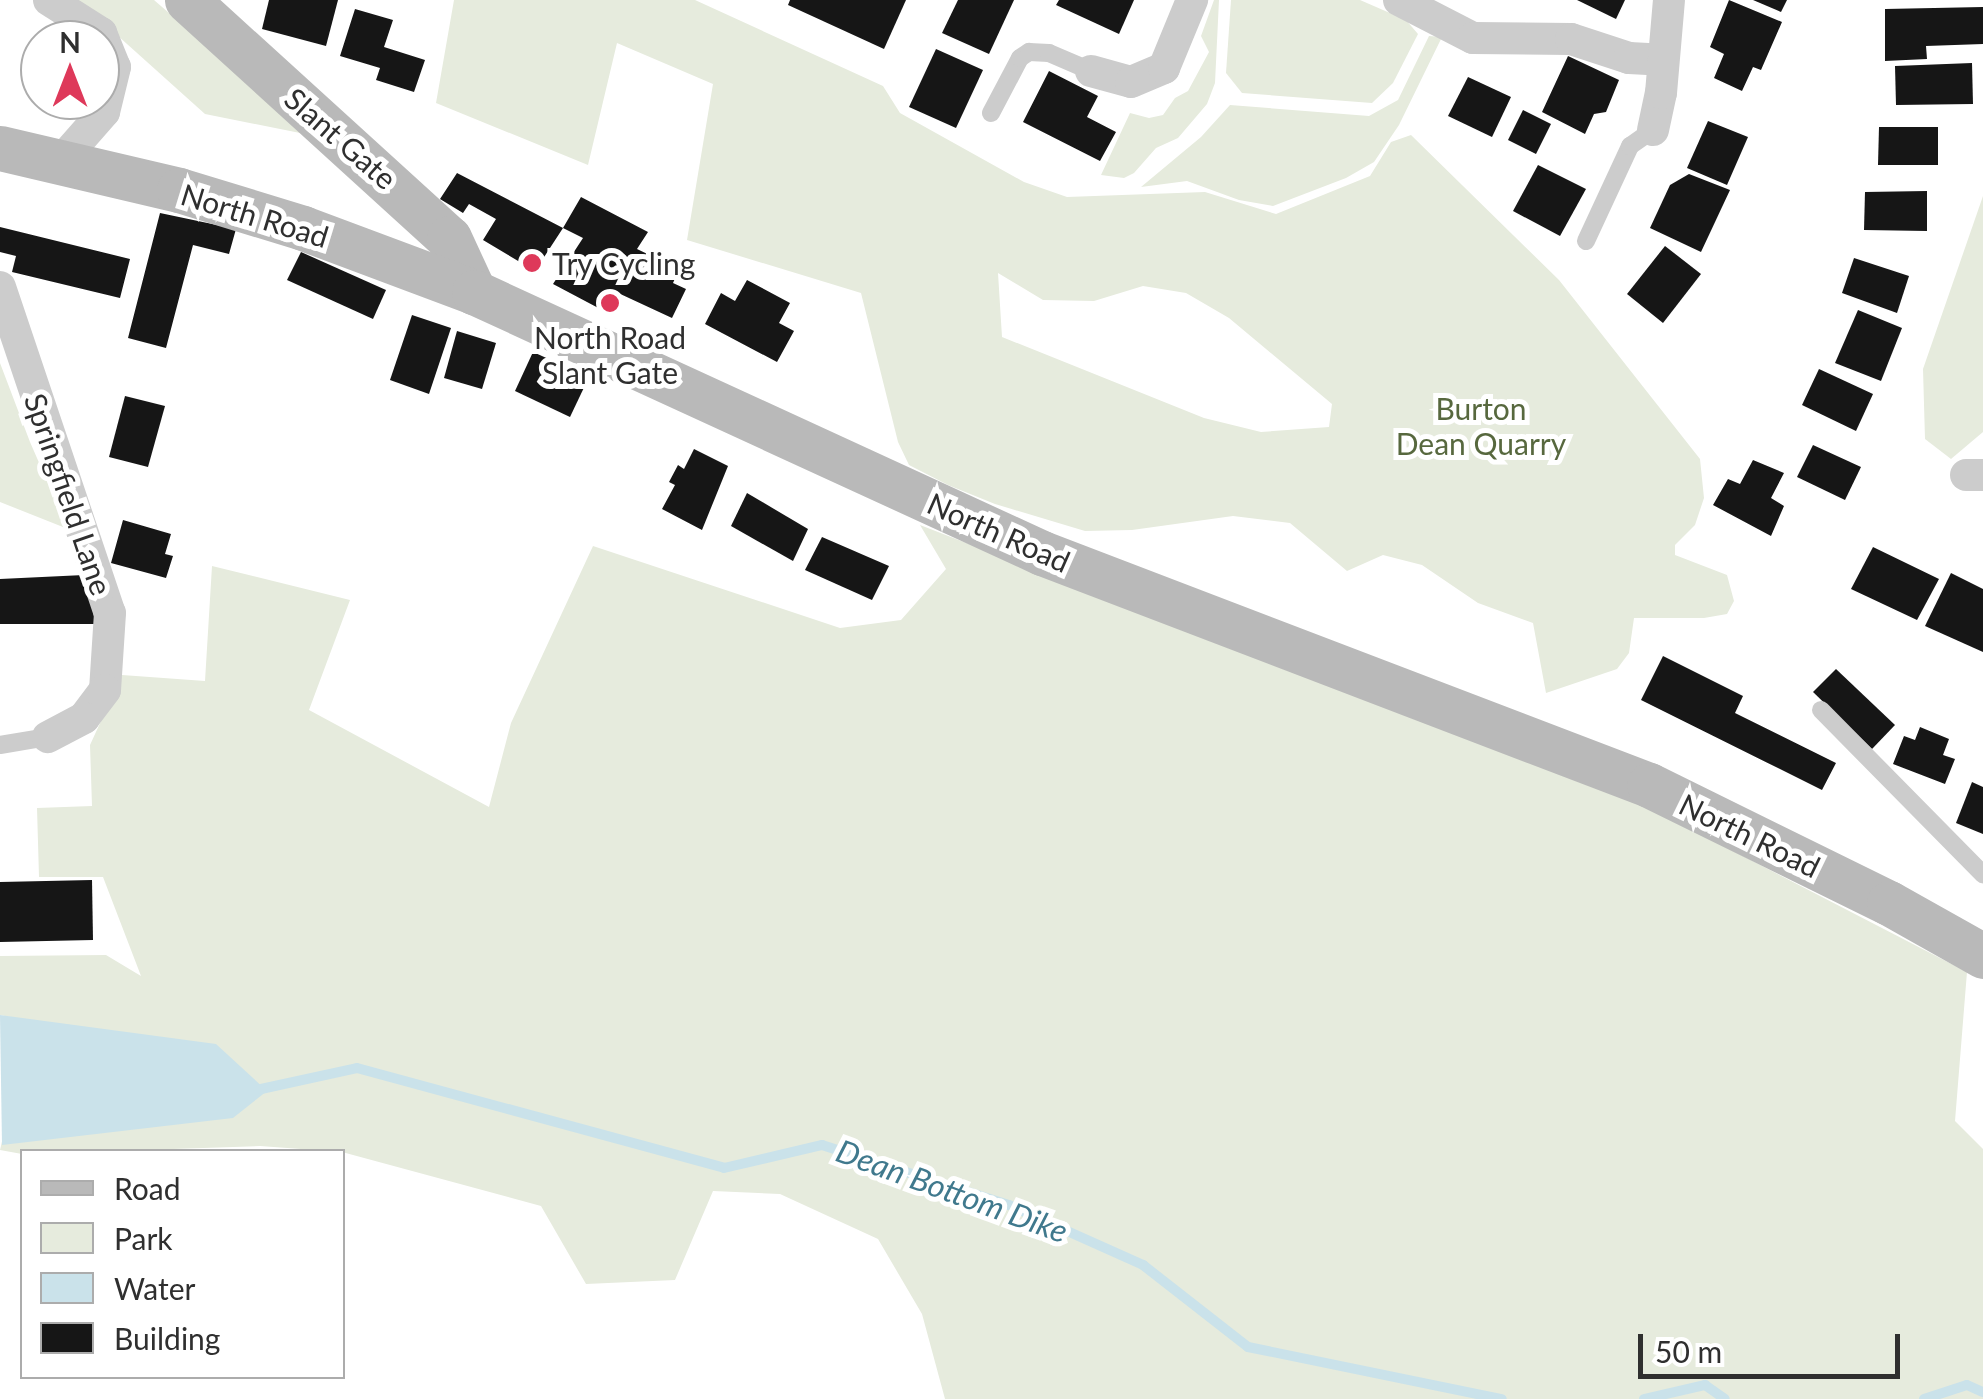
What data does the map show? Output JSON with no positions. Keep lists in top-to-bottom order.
{
  "streets": {
    "main road": ["Slant Gate", "North Road"],
    "street": ["Springfield Lane"]
  },
  "crossings": [
    ["Slant Gate", "North Road"]
  ],
  "water": ["Dean Bottom Dike"],
  "parks": ["Burton Dean Quarry"],
  "places": ["Try Cycling", "North Road Slant Gate"],
  "legend": [
    "Road",
    "Park",
    "Water",
    "Building"
  ],
  "scale_bar": "50 m",
  "north": "top"
}
